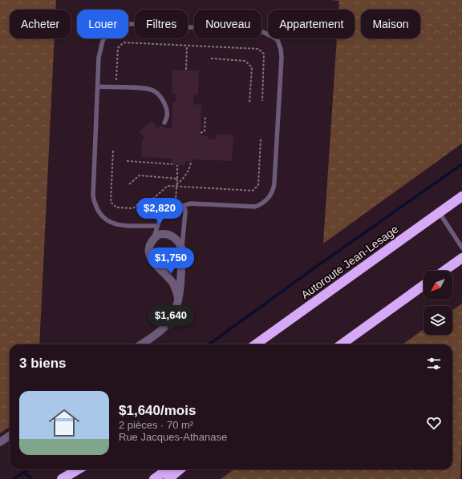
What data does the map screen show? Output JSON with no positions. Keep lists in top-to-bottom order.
{
  "streets": {
    "highway": ["Autoroute Jean-Lesage"]
  },
  "north": "bottom left",
  "page": {
    "chip": [
      "Acheter",
      "Louer",
      "Filtres",
      "Nouveau",
      "Appartement",
      "Maison"
    ],
    "price": ["$2,820", "$1,750", "$1,640"],
    "heading": "3 biens",
    "list": [
      {
        "name": "$1,640/mois",
        "note": "2 pièces · 70 m² · Rue Jacques-Athanase"
      }
    ]
  }
}
